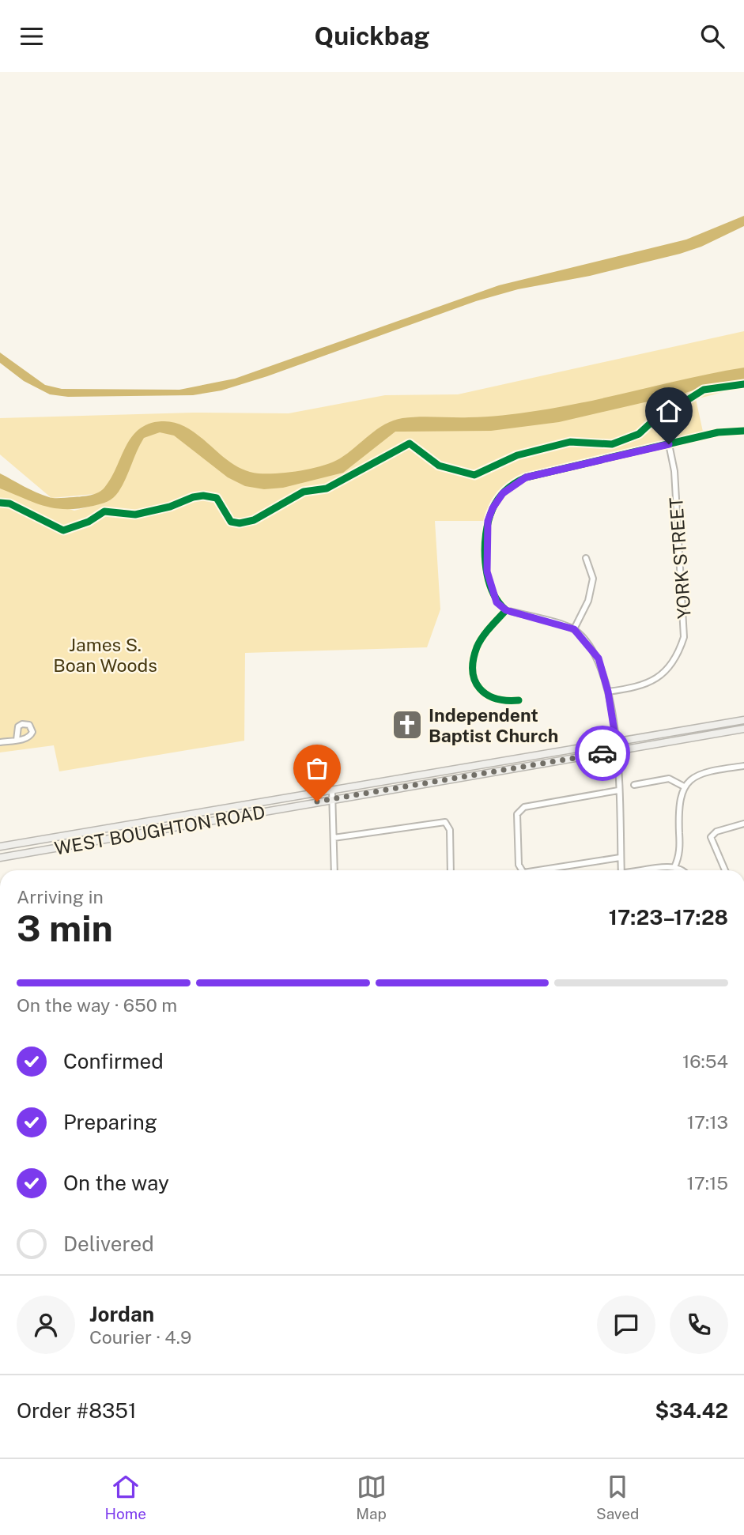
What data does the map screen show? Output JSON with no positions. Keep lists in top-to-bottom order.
{
  "streets": {
    "main road": ["WEST BOUGHTON ROAD"],
    "street": ["YORK STREET"]
  },
  "parks": ["James S. Boan Woods"],
  "places": {
    "church": ["Independent Baptist Church"]
  },
  "page": {
    "header": "Quickbag",
    "heading": ["3 min", "Arriving in", "17:23–17:28"],
    "panel": [
      "Jordan",
      "Courier · 4.9",
      "Order #8351",
      "$34.42"
    ],
    "bar": "On the way · 650 m",
    "list": [
      ["Confirmed", "16:54"],
      ["Preparing", "17:13"],
      ["On the way", "17:15"],
      "Delivered"
    ],
    "tabs": ["Home", "Map", "Saved"]
  }
}
